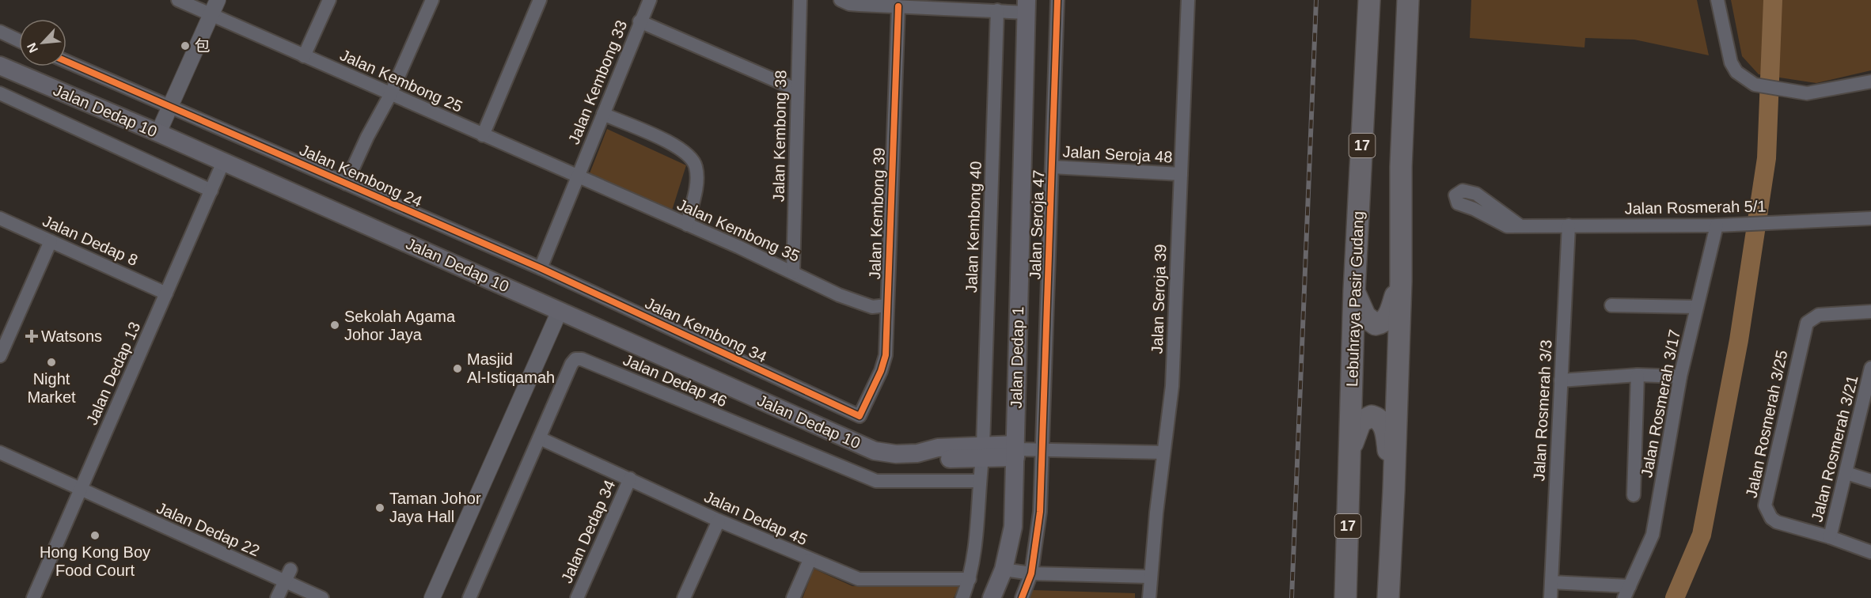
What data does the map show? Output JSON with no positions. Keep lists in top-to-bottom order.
{
  "streets": {
    "highway": ["17", "Lebuhraya Pasir Gudang"],
    "main road": ["Jalan Dedap 10", "Jalan Dedap 1"],
    "street": [
      "Jalan Kembong 25",
      "Jalan Kembong 33",
      "Jalan Kembong 38",
      "Jalan Seroja 48",
      "Jalan Kembong 24",
      "Jalan Rosmerah 5/1",
      "Jalan Kembong 39",
      "Jalan Seroja 47",
      "Jalan Kembong 40",
      "Jalan Kembong 35",
      "Jalan Dedap 8",
      "Jalan Seroja 39",
      "Jalan Kembong 34",
      "Jalan Dedap 13",
      "Jalan Dedap 46",
      "Jalan Rosmerah 3/17",
      "Jalan Rosmerah 3/3",
      "Jalan Rosmerah 3/25",
      "Jalan Rosmerah 3/21",
      "Jalan Dedap 45",
      "Jalan Dedap 22",
      "Jalan Dedap 34"
    ]
  },
  "crossings": [
    ["Jalan Kembong 25", "Jalan Kembong 33"],
    ["Jalan Kembong 25", "Jalan Kembong 35"],
    ["Jalan Kembong 33", "Jalan Kembong 24"],
    ["Jalan Kembong 33", "Jalan Kembong 35"],
    ["Jalan Kembong 33", "Jalan Kembong 34"],
    ["Jalan Dedap 10", "Jalan Kembong 40"],
    ["Jalan Dedap 10", "Jalan Dedap 1"],
    ["Jalan Dedap 10", "Jalan Dedap 13"],
    ["Jalan Kembong 38", "Jalan Kembong 35"],
    ["Jalan Seroja 48", "Jalan Seroja 47"],
    ["Jalan Seroja 48", "Jalan Seroja 39"],
    ["Jalan Kembong 24", "Jalan Kembong 34"],
    ["Jalan Rosmerah 5/1", "Jalan Rosmerah 3/17"],
    ["Jalan Rosmerah 5/1", "Jalan Rosmerah 3/3"],
    ["Jalan Kembong 39", "Jalan Kembong 35"],
    ["Jalan Kembong 39", "Jalan Kembong 34"],
    ["Jalan Kembong 40", "Jalan Dedap 46"],
    ["Jalan Kembong 40", "Jalan Dedap 45"],
    ["Jalan Dedap 8", "Jalan Dedap 13"],
    ["Jalan Dedap 13", "Jalan Dedap 22"],
    ["Jalan Dedap 46", "Jalan Dedap 45"],
    ["Jalan Rosmerah 3/17", "Jalan Rosmerah 3/3"],
    ["Jalan Rosmerah 3/25", "Jalan Rosmerah 3/21"],
    ["Jalan Dedap 45", "Jalan Dedap 34"]
  ],
  "places": {
    "other": [
      "包",
      "Sekolah Agama Johor Jaya",
      "Night Market",
      "Masjid Al-Istiqamah",
      "Taman Johor Jaya Hall",
      "Hong Kong Boy Food Court"
    ],
    "health": ["Watsons"]
  },
  "north": "bottom left"
}
